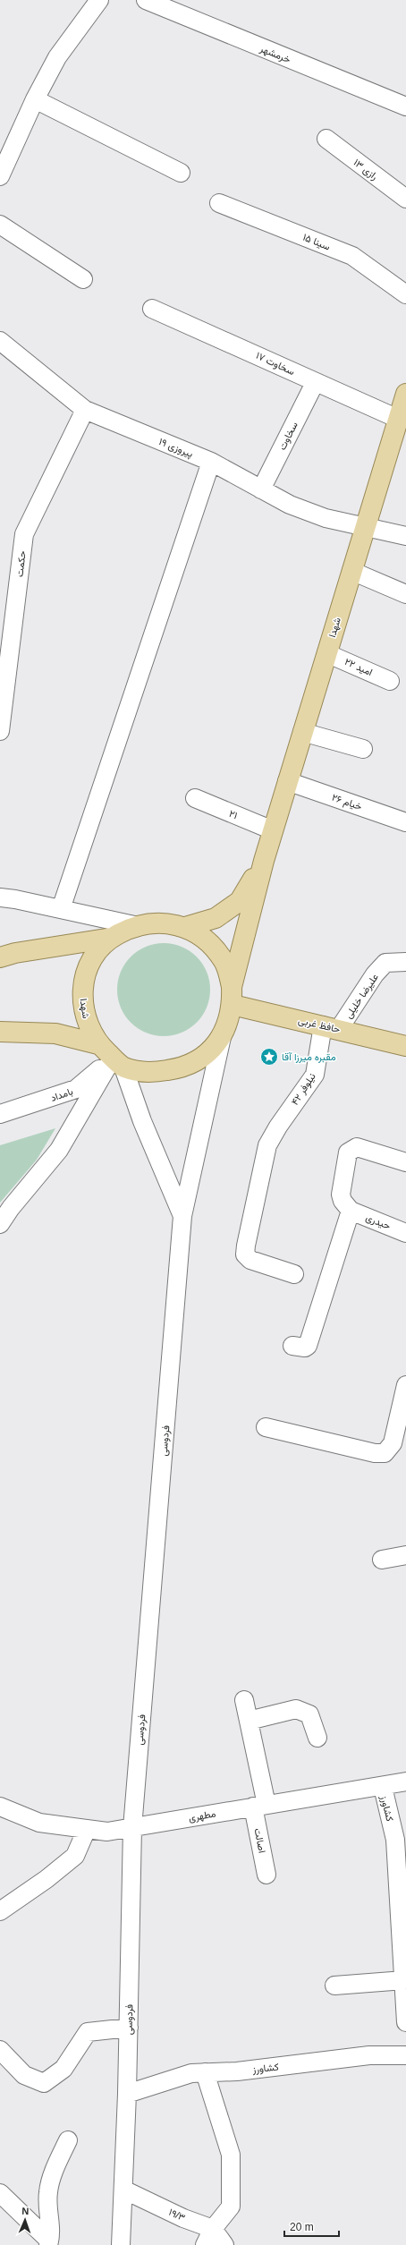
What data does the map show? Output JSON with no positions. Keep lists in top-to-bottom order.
{
  "streets": {
    "main road": ["شهدا", "حافظ غربی"],
    "street": [
      "خرمشهر",
      "رازی ۱۳",
      "سینا ۱۵",
      "سخاوت ۱۷",
      "سخاوت",
      "پیروزی ۱۹",
      "حکمت",
      "امید ۲۲",
      "خیام ۲۶",
      "۲۱",
      "علیرضا خلیلی",
      "نیلوفر ۴۲",
      "بامداد",
      "حیدری",
      "فردوسی",
      "کشاورز",
      "مطهری",
      "اصالت",
      "۱۹/۳"
    ]
  },
  "crossings": [
    ["سخاوت ۱۷", "سخاوت"],
    ["سخاوت ۱۷", "شهدا"],
    ["سخاوت", "پیروزی ۱۹"],
    ["پیروزی ۱۹", "حکمت"],
    ["پیروزی ۱۹", "شهدا"],
    ["شهدا", "امید ۲۲"],
    ["شهدا", "خیام ۲۶"],
    ["شهدا", "۲۱"],
    ["شهدا", "حافظ غربی"],
    ["شهدا", "بامداد"],
    ["شهدا", "فردوسی"],
    ["علیرضا خلیلی", "حافظ غربی"],
    ["علیرضا خلیلی", "نیلوفر ۴۲"],
    ["حافظ غربی", "نیلوفر ۴۲"],
    ["فردوسی", "کشاورز"],
    ["فردوسی", "مطهری"],
    ["فردوسی", "۱۹/۳"],
    ["کشاورز", "مطهری"],
    ["مطهری", "اصالت"]
  ],
  "places": {
    "place": ["مقبره میرزا آقا"]
  },
  "scale_bar": "20 m",
  "north": "top"
}
